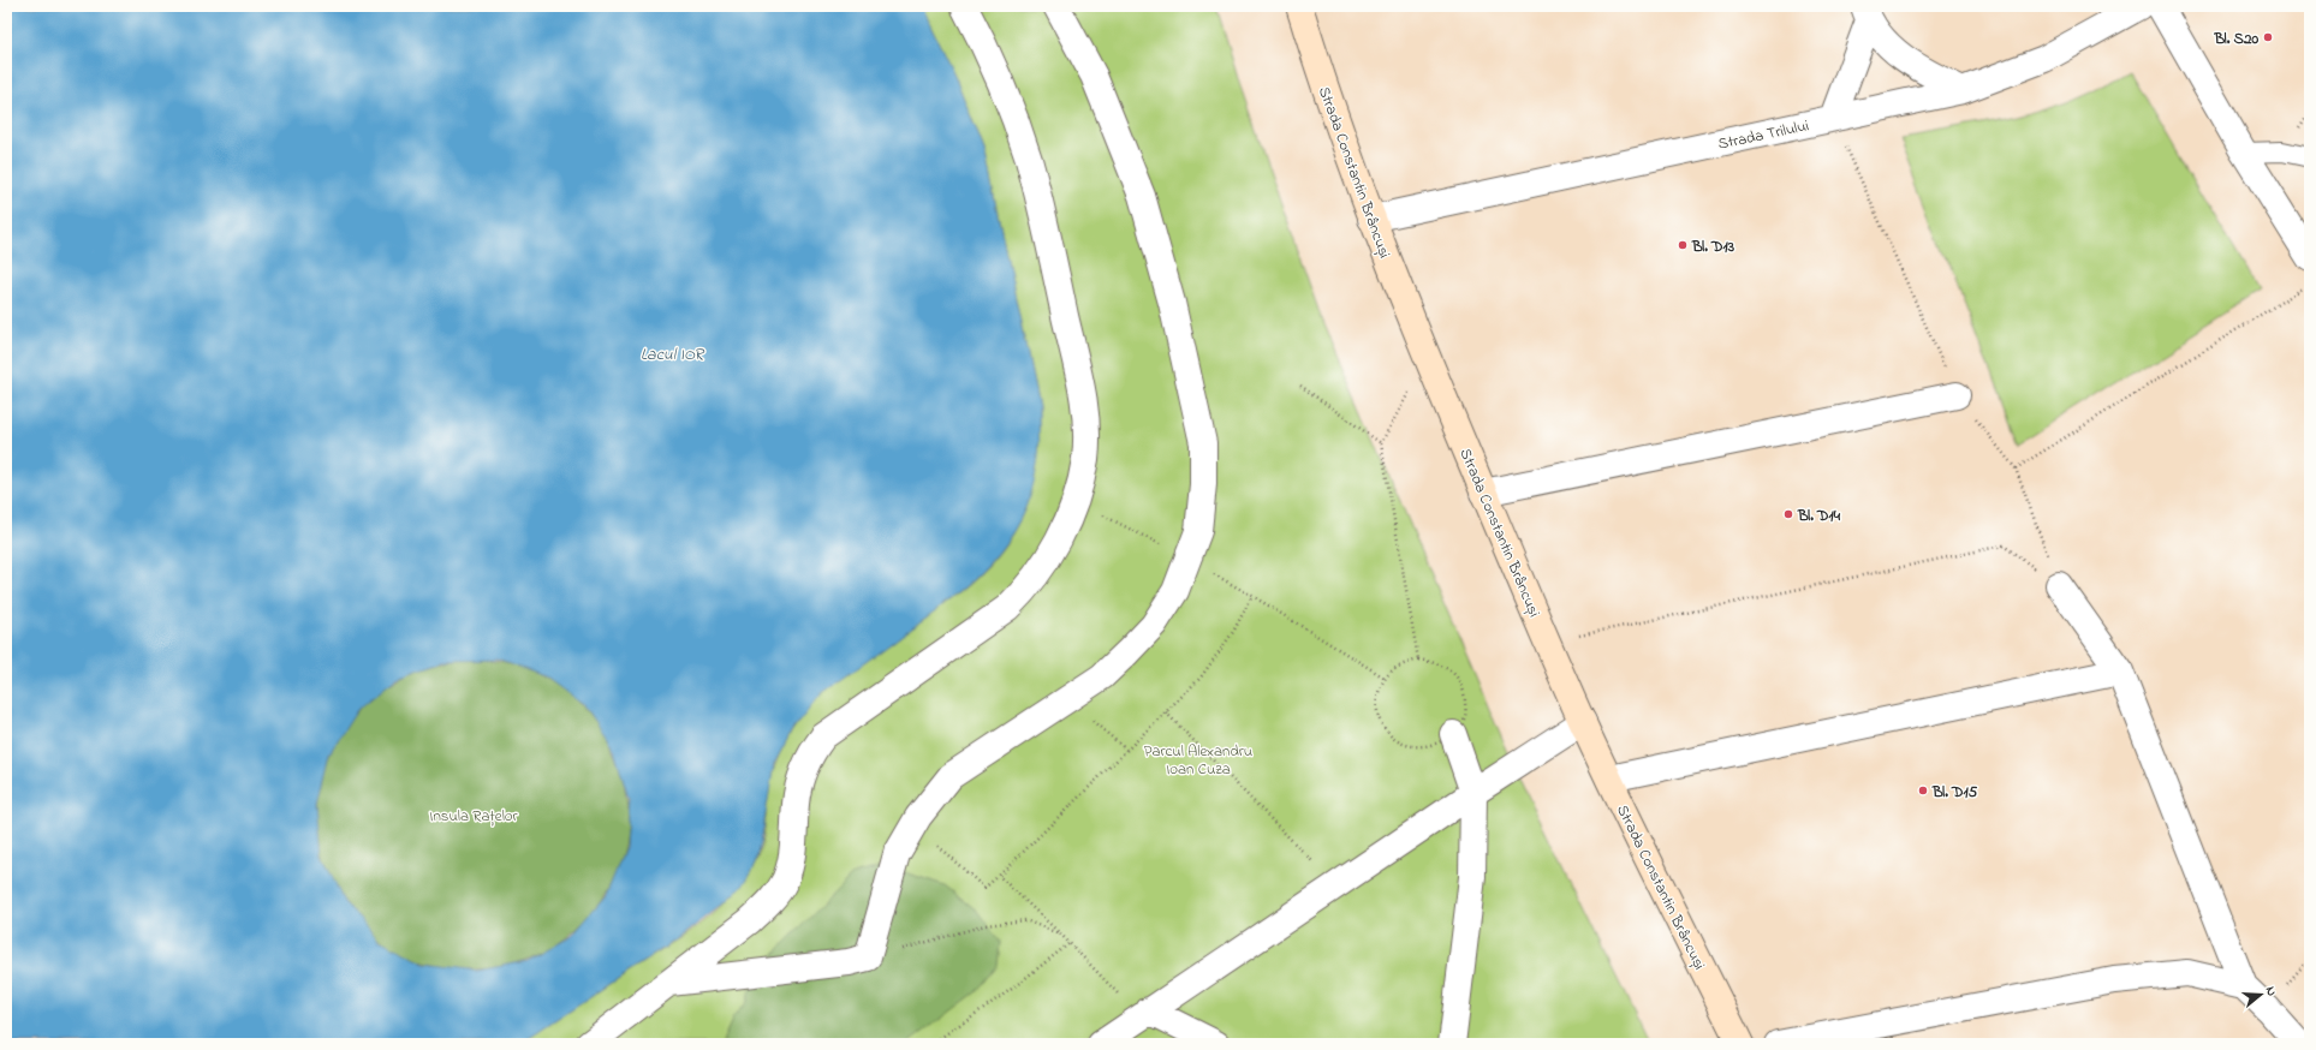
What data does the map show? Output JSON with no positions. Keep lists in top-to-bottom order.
{
  "streets": {
    "main road": ["Strada Constantin Brâncuși"],
    "street": ["Strada Trilului"]
  },
  "crossings": [
    ["Strada Trilului", "Strada Constantin Brâncuși"]
  ],
  "water": ["Lacul IOR"],
  "parks": ["Parcul Alexandru Ioan Cuza", "Insula Rațelor"],
  "places": [
    "Bl. S20",
    "Bl. D13",
    "Bl. D14",
    "Bl. D15"
  ],
  "north": "right"
}
